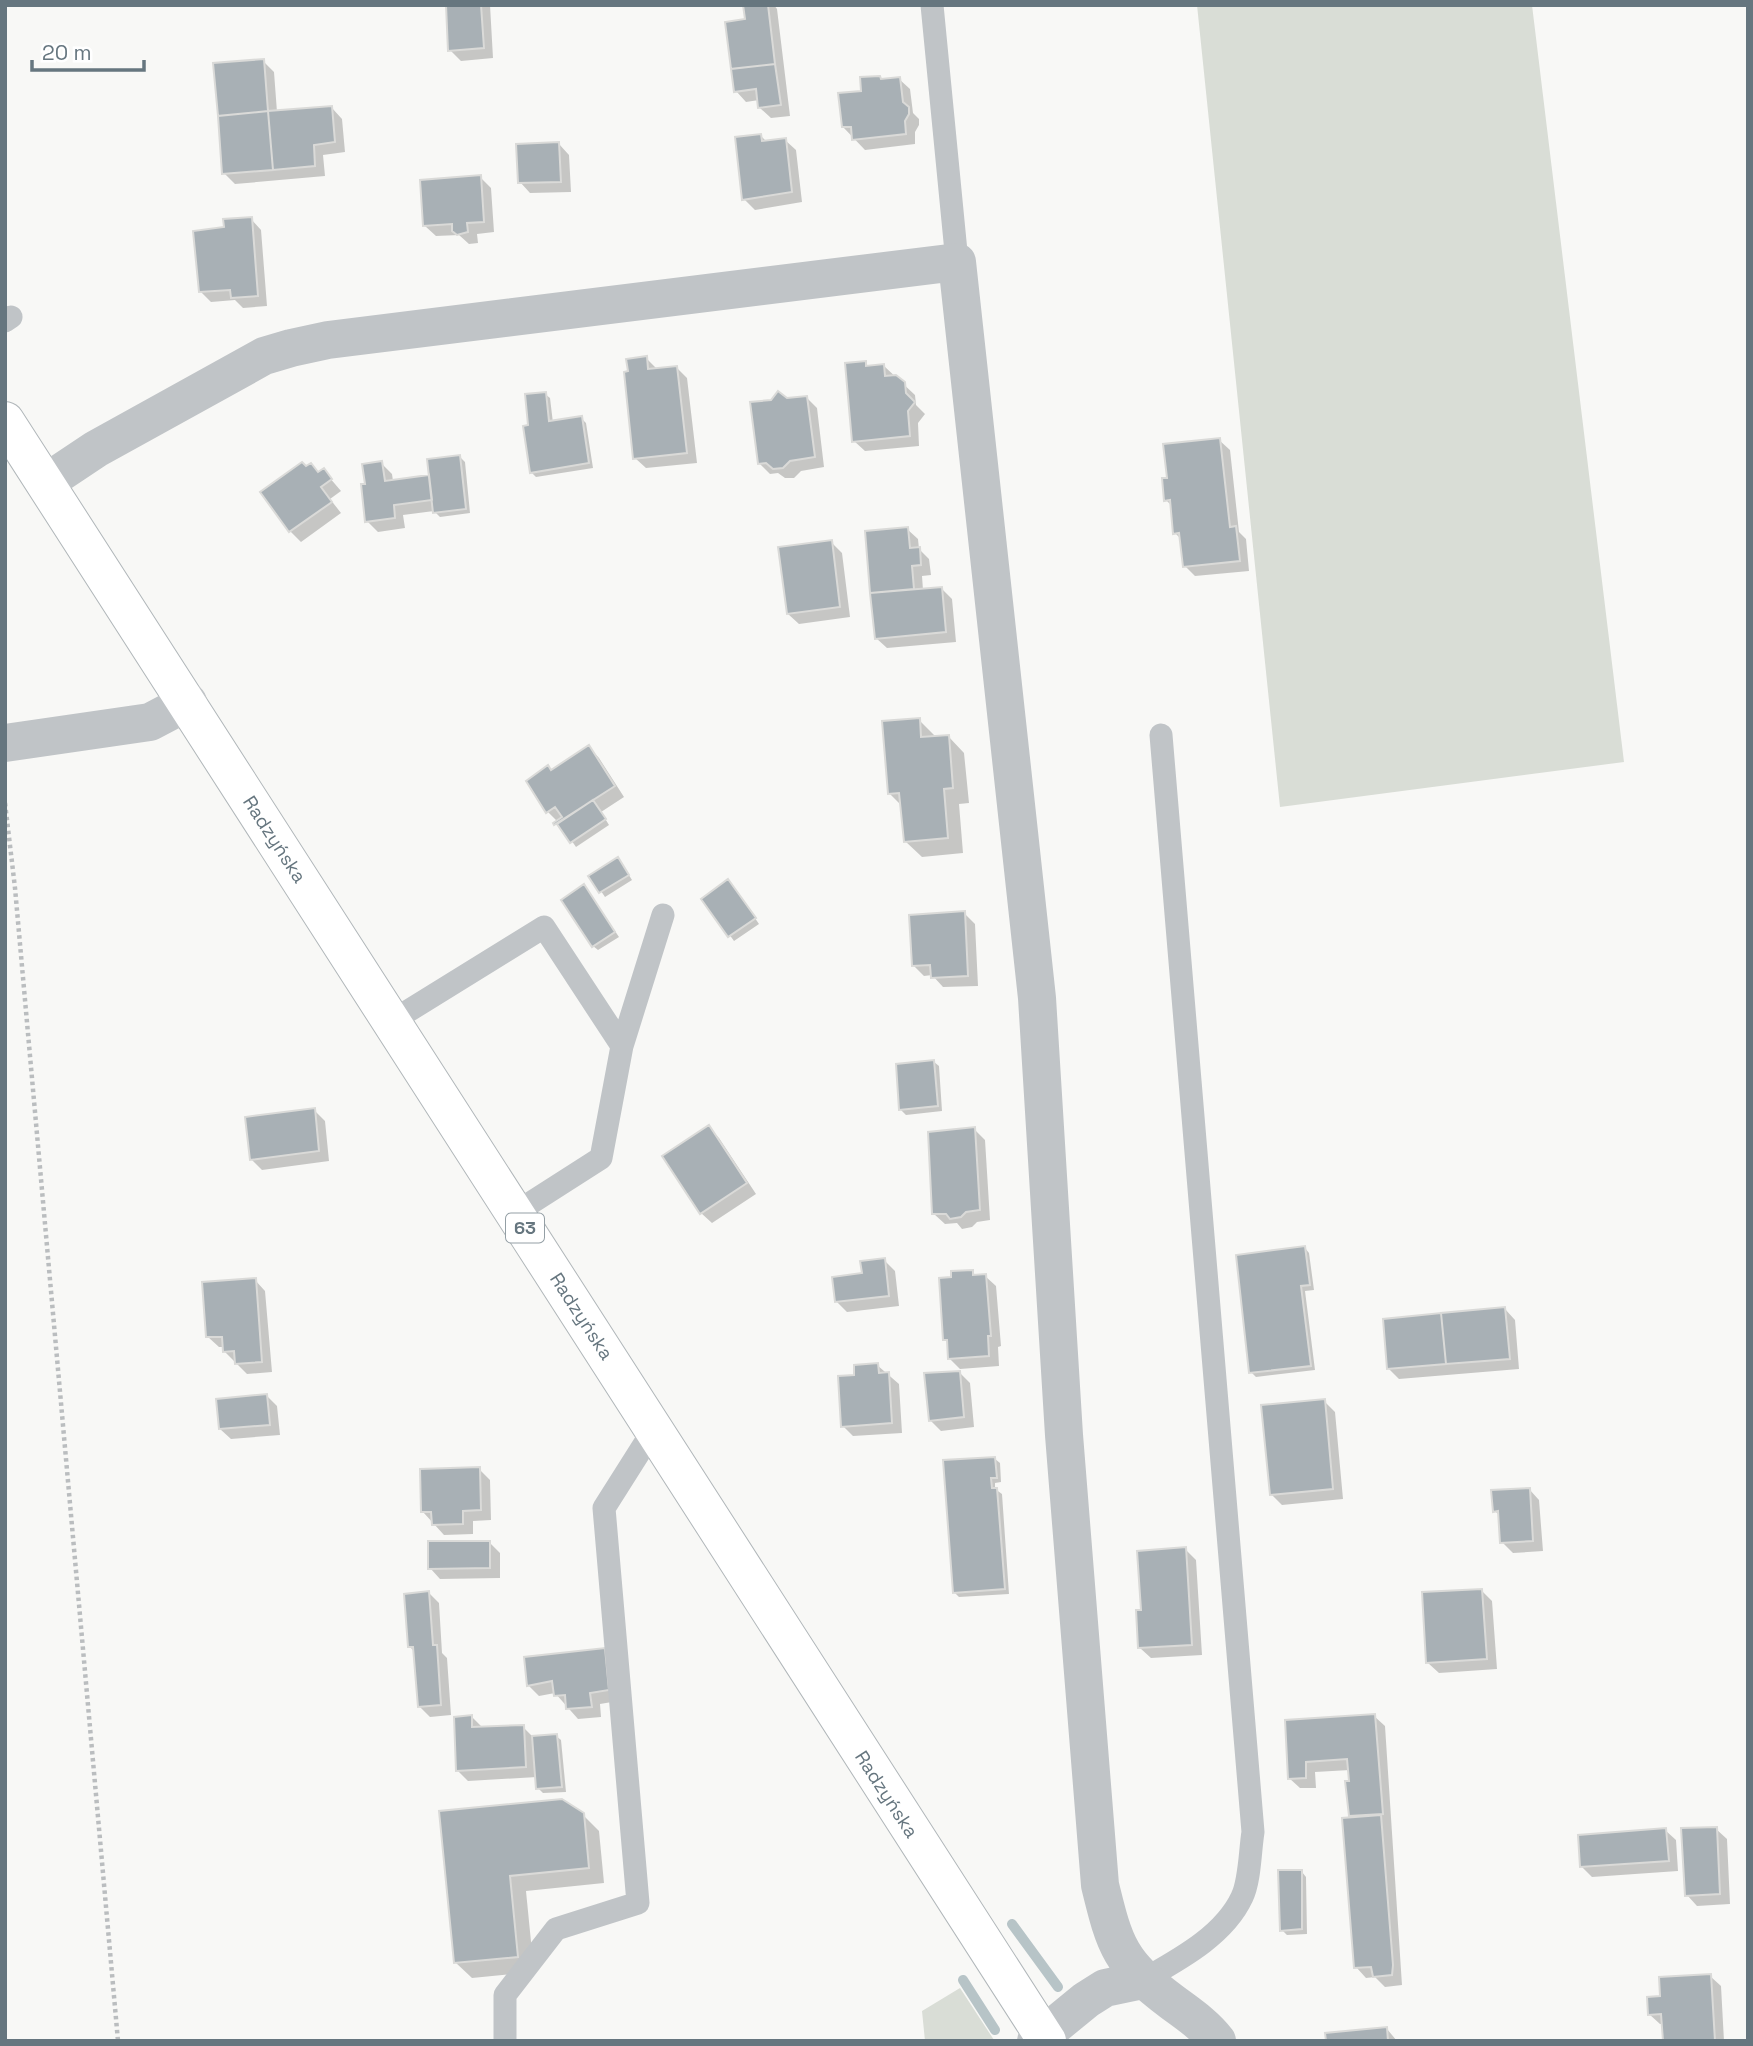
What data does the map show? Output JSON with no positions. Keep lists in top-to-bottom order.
{
  "streets": {
    "main road": ["Radzyńska", "63"]
  },
  "scale_bar": "20 m"
}
